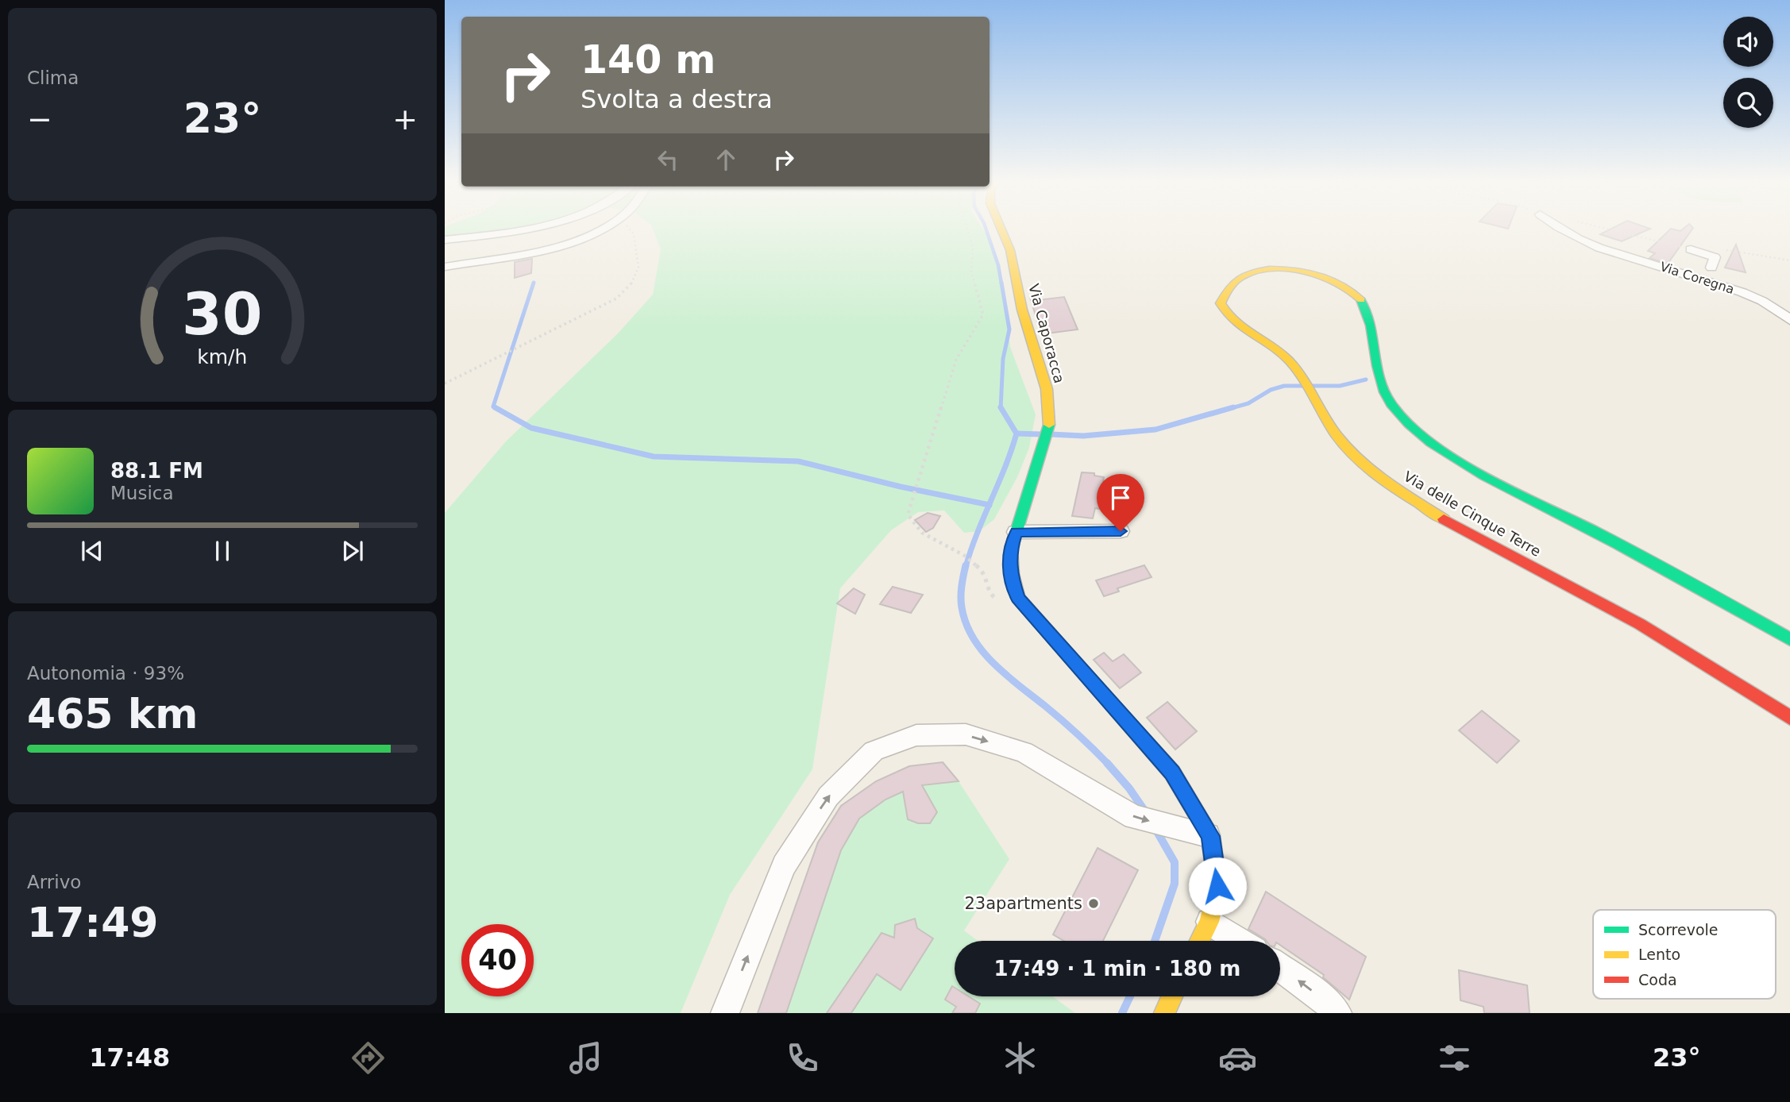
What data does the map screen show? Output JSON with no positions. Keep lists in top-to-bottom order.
{
  "streets": {
    "main road": ["Via Caporacca", "Via delle Cinque Terre"],
    "street": ["Via Coregna"]
  },
  "places": ["23apartments"],
  "legend": ["Scorrevole", "Lento", "Coda"],
  "page": {
    "tile": [
      "Clima",
      ["Autonomia · 93%", "465 km"],
      ["Arrivo", "17:49"]
    ],
    "turn": ["140 m", "Svolta a destra"],
    "heat": ["−", "23°", "+"],
    "song": ["88.1 FM", "Musica"],
    "limit": "40",
    "trip": "17:49 · 1 min · 180 m",
    "tabs": ["17:48", "23°"],
    "gauge": ["30", "km/h"]
  }
}
